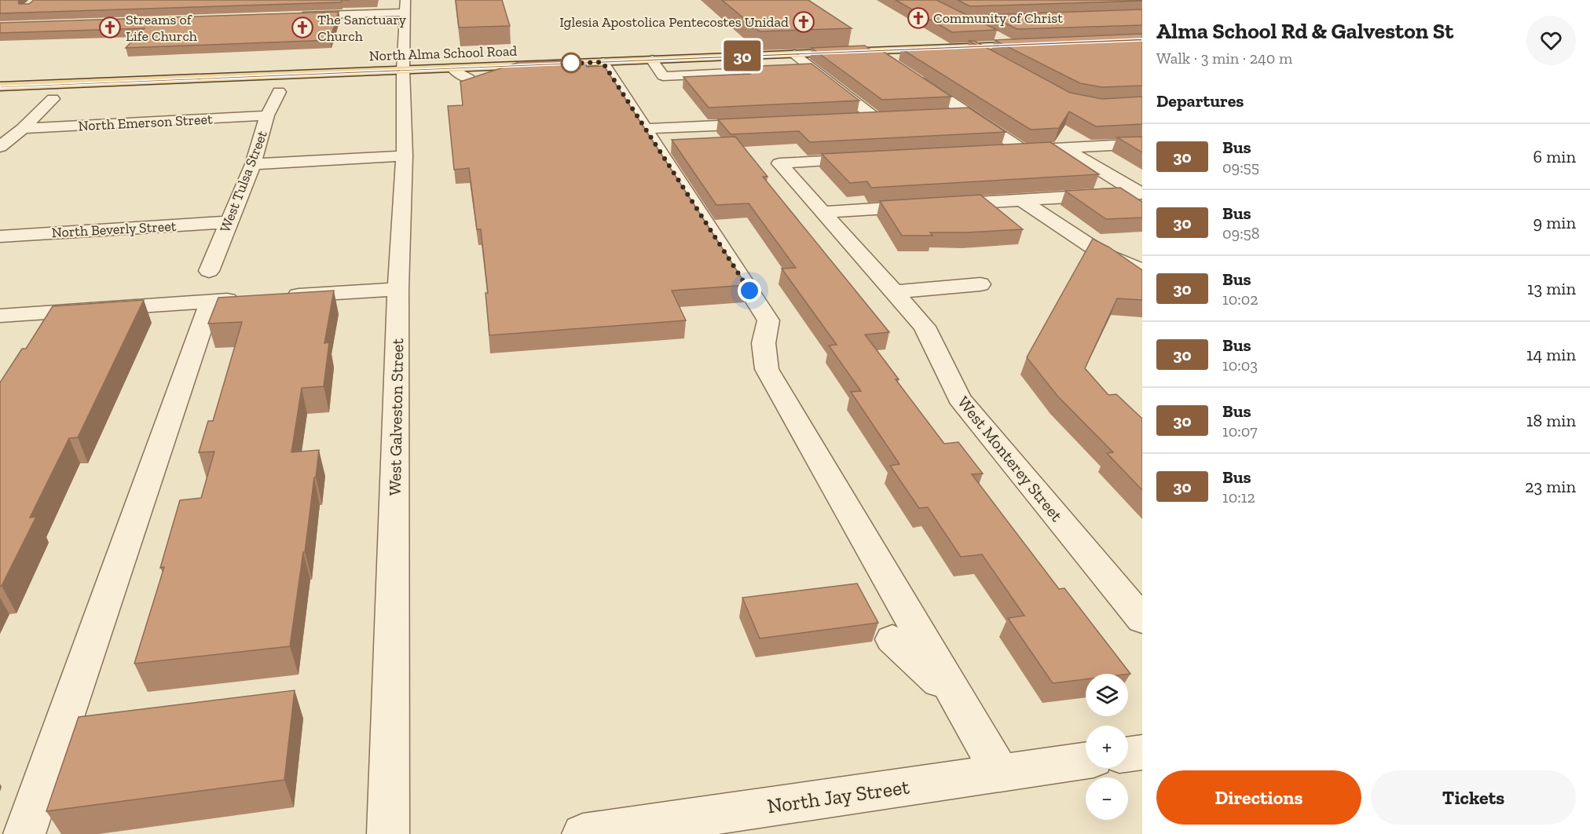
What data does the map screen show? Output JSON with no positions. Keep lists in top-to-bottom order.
{
  "streets": {
    "main road": ["North Alma School Road"],
    "street": [
      "North Emerson Street",
      "West Tulsa Street",
      "North Beverly Street",
      "West Galveston Street",
      "West Monterey Street",
      "North Jay Street"
    ]
  },
  "crossings": [
    ["North Alma School Road", "West Galveston Street"],
    ["North Emerson Street", "West Tulsa Street"],
    ["West Tulsa Street", "North Beverly Street"]
  ],
  "places": {
    "church": [
      "Community of Christ",
      "Iglesia Apostolica Pentecostes Unidad",
      "Streams of Life Church",
      "The Sanctuary Church"
    ]
  },
  "lines": ["bus line 30"],
  "page": {
    "on_map": "30",
    "heading": [
      ["Alma School Rd & Galveston St", "Walk · 3 min · 240 m"],
      "Departures"
    ],
    "list": [
      {
        "mark": "30",
        "name": "Bus",
        "note": "09:55",
        "value": "6 min"
      },
      {
        "mark": "30",
        "name": "Bus",
        "note": "09:58",
        "value": "9 min"
      },
      {
        "mark": "30",
        "name": "Bus",
        "note": "10:02",
        "value": "13 min"
      },
      {
        "mark": "30",
        "name": "Bus",
        "note": "10:03",
        "value": "14 min"
      },
      {
        "mark": "30",
        "name": "Bus",
        "note": "10:07",
        "value": "18 min"
      },
      {
        "mark": "30",
        "name": "Bus",
        "note": "10:12",
        "value": "23 min"
      }
    ],
    "map_buttons": ["+", "−"],
    "buttons": ["Directions", "Tickets"]
  }
}
